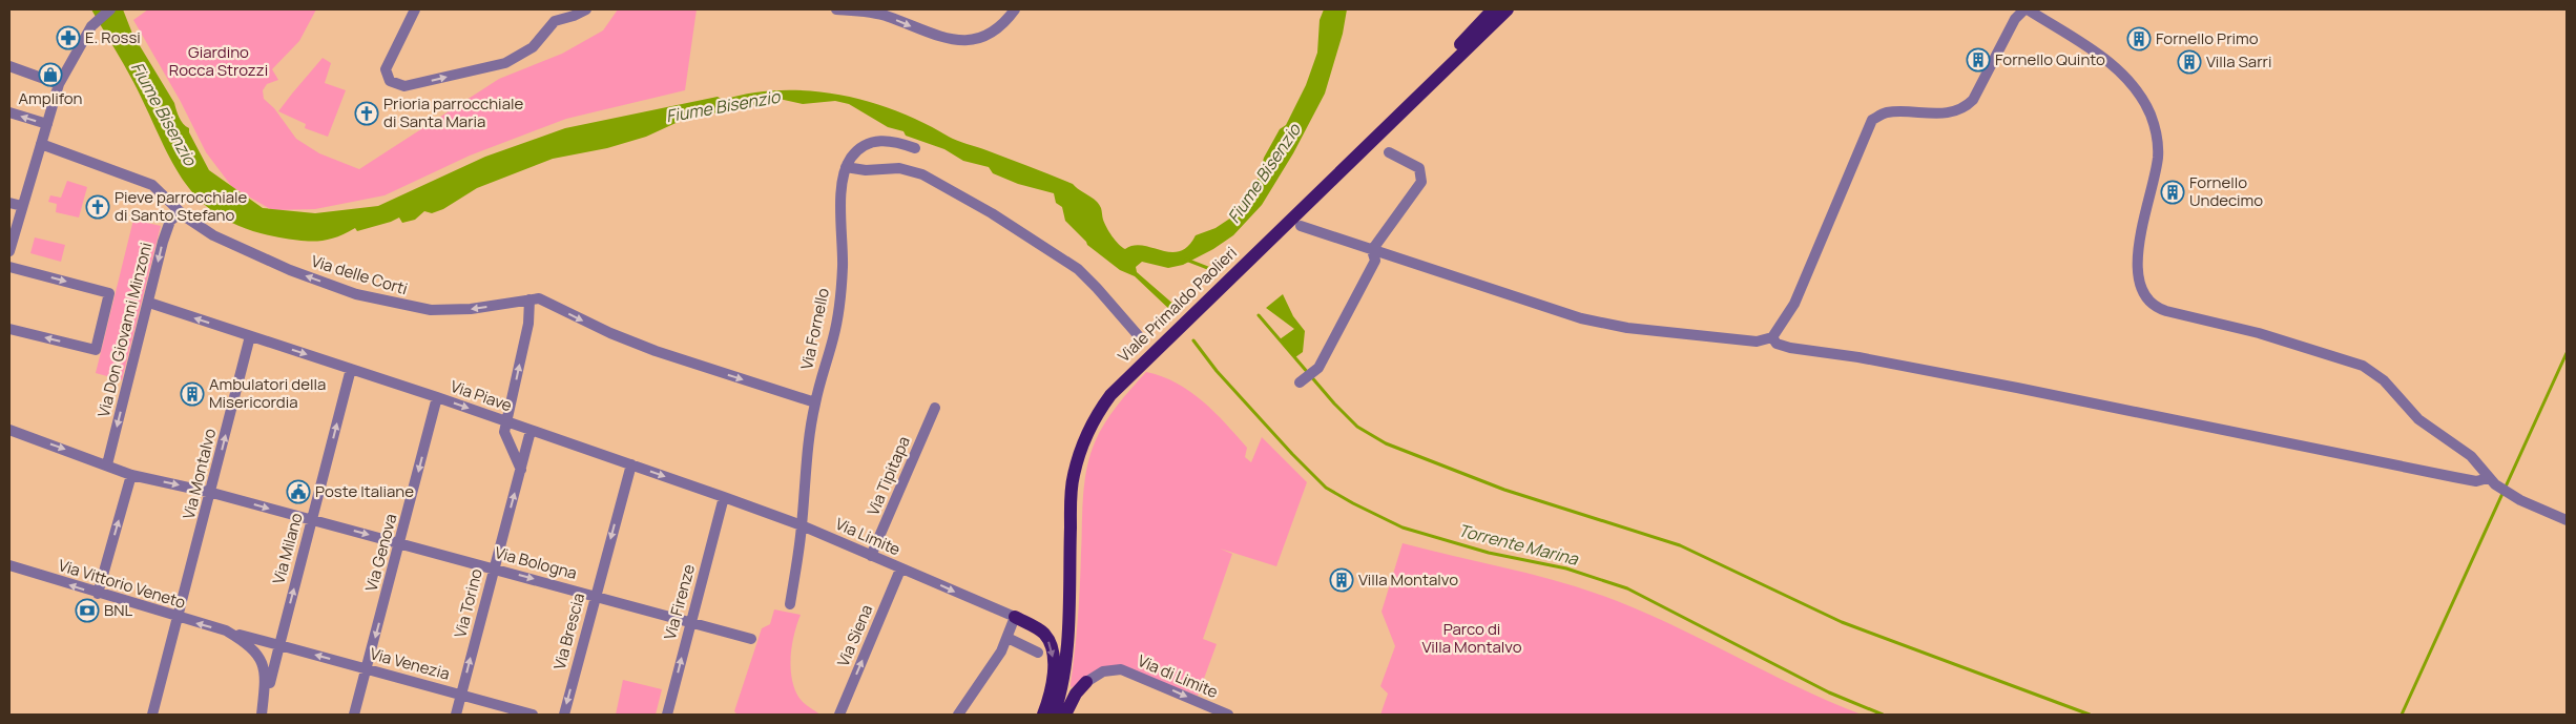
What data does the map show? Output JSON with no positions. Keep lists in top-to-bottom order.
{
  "streets": {
    "main road": ["Viale Primaldo Paolieri"],
    "street": [
      "Via delle Corti",
      "Via Fornello",
      "Via Don Giovanni Minzoni",
      "Via Piave",
      "Via Montalvo",
      "Via Tipitapa",
      "Via Limite",
      "Via Milano",
      "Via Genova",
      "Via Bologna",
      "Via Vittorio Veneto",
      "Via Firenze",
      "Via Torino",
      "Via Brescia",
      "Via Siena",
      "Via Venezia",
      "Via di Limite"
    ]
  },
  "crossings": [
    ["Via delle Corti", "Via Fornello"],
    ["Via delle Corti", "Via Don Giovanni Minzoni"],
    ["Via Don Giovanni Minzoni", "Via Piave"],
    ["Via Don Giovanni Minzoni", "Via Bologna"],
    ["Via Piave", "Via Montalvo"],
    ["Via Piave", "Via Limite"],
    ["Via Piave", "Via Milano"],
    ["Via Piave", "Via Genova"],
    ["Via Piave", "Via Firenze"],
    ["Via Piave", "Via Torino"],
    ["Via Piave", "Via Brescia"],
    ["Via Montalvo", "Via Bologna"],
    ["Via Montalvo", "Via Vittorio Veneto"],
    ["Via Tipitapa", "Via Limite"],
    ["Via Limite", "Via Siena"],
    ["Via Milano", "Via Bologna"],
    ["Via Milano", "Via Vittorio Veneto"],
    ["Via Milano", "Via Venezia"],
    ["Via Genova", "Via Bologna"],
    ["Via Genova", "Via Venezia"],
    ["Via Bologna", "Via Firenze"],
    ["Via Bologna", "Via Torino"],
    ["Via Bologna", "Via Brescia"],
    ["Via Vittorio Veneto", "Via Venezia"],
    ["Via Torino", "Via Venezia"]
  ],
  "one_way": [
    "Via Don Giovanni Minzoni",
    "Via Montalvo",
    "Via Limite",
    "Via Milano",
    "Via Genova",
    "Via Bologna",
    "Via Firenze",
    "Via Torino",
    "Via Brescia",
    "Via Siena",
    "Via di Limite"
  ],
  "water": ["Fiume Bisenzio", "Torrente Marina"],
  "parks": ["Giardino Rocca Strozzi", "Parco di Villa Montalvo"],
  "places": {
    "pharmacy": ["E. Rossi"],
    "building": [
      "Fornello Primo",
      "Fornello Quinto",
      "Villa Sarri",
      "Fornello Undecimo",
      "Ambulatori della Misericordia",
      "Villa Montalvo"
    ],
    "shop": ["Amplifon"],
    "church": ["Prioria parrocchiale di Santa Maria", "Pieve parrocchiale di Santo Stefano"],
    "public building": ["Poste Italiane"],
    "bank": ["BNL"]
  }
}
